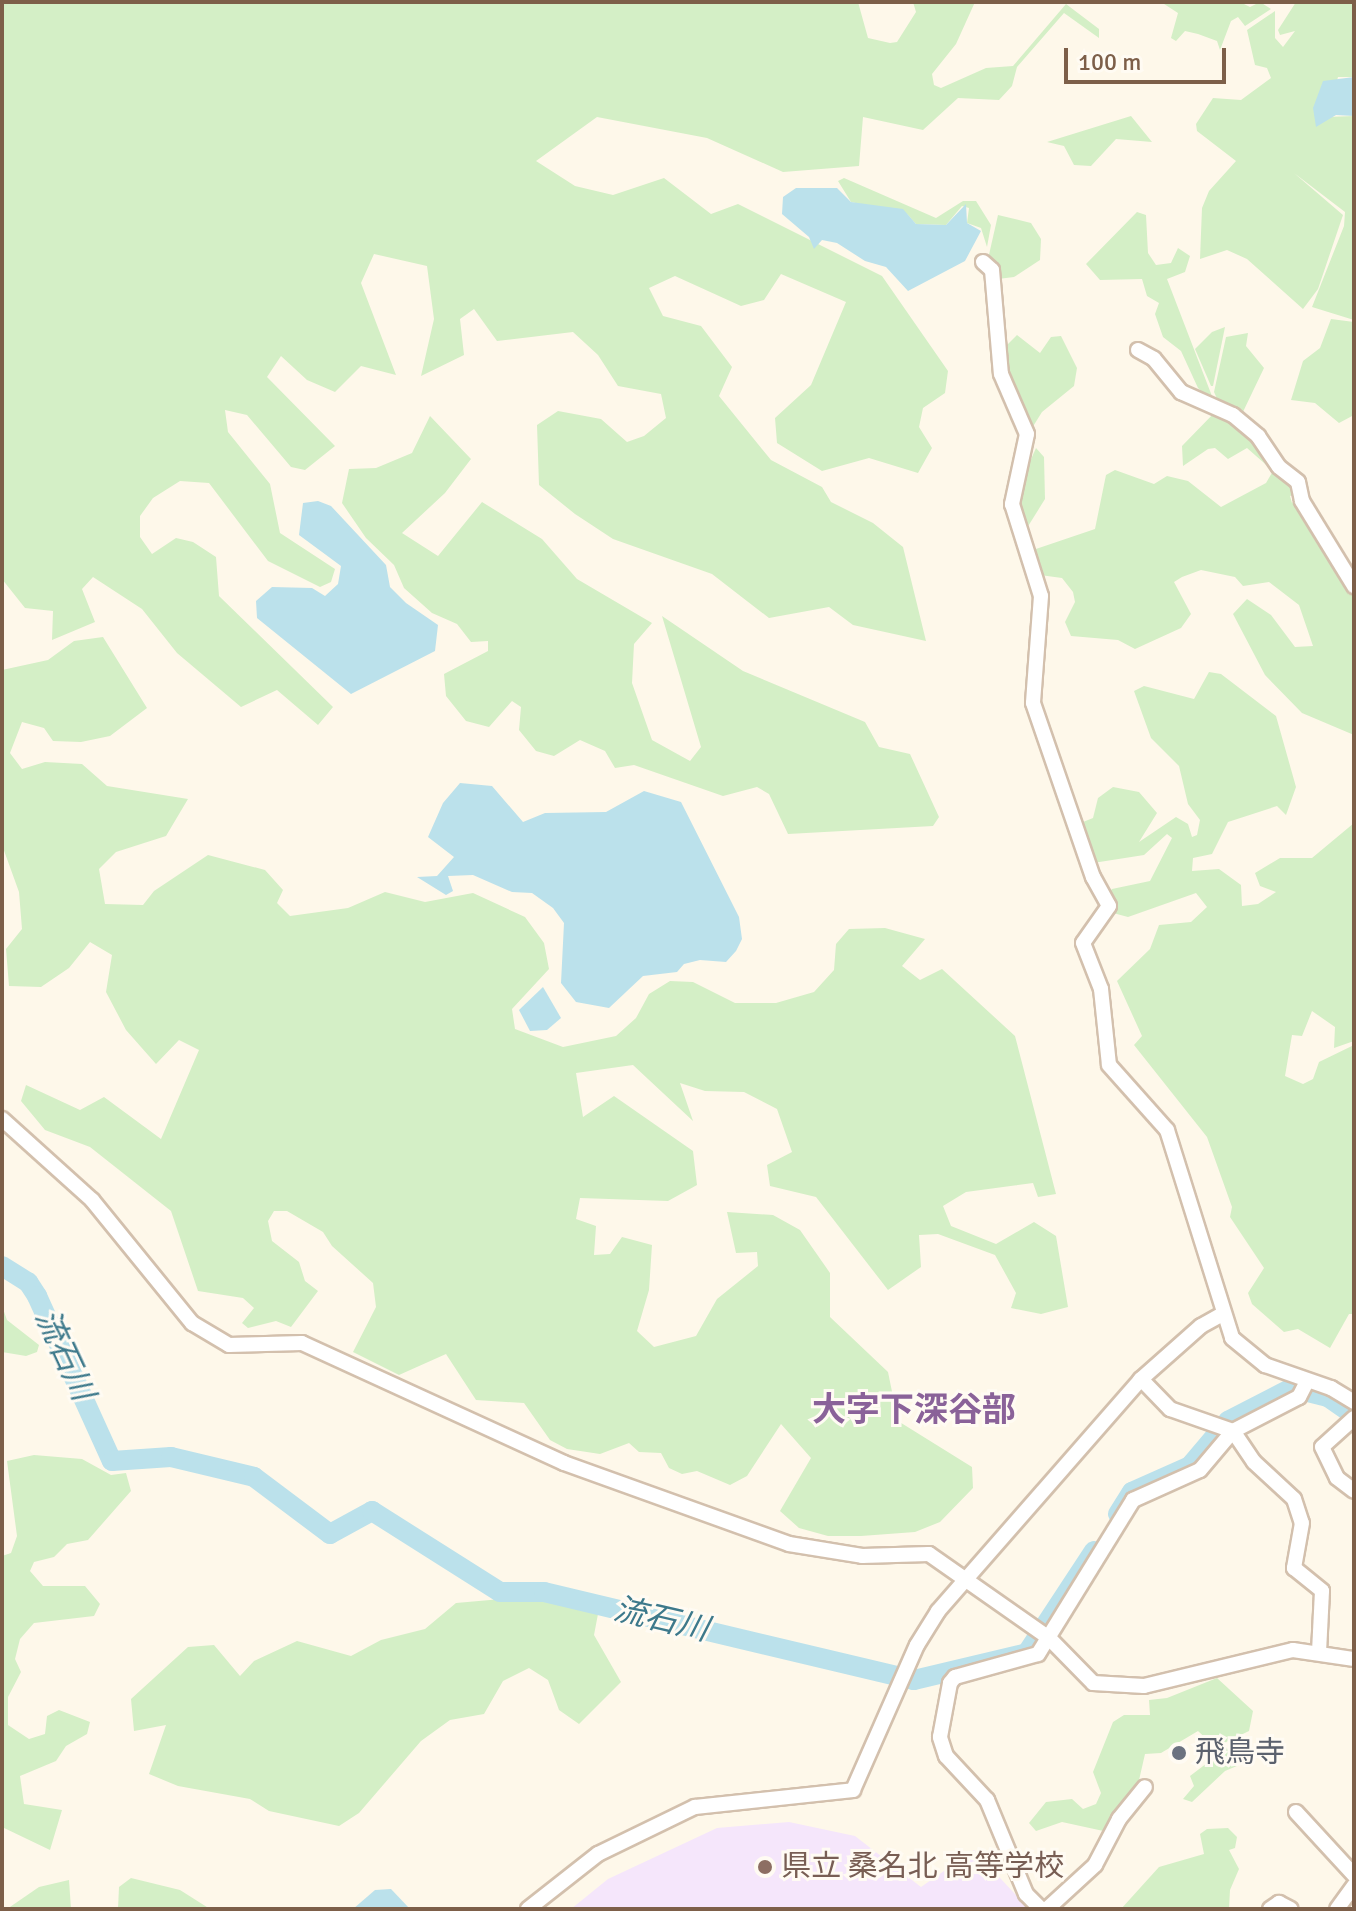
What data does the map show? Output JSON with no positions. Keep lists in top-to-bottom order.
{
  "districts": ["大字下深谷部"],
  "water": ["流石川"],
  "places": ["飛鳥寺", "県立 桑名北 高等学校"],
  "scale_bar": "100 m"
}
